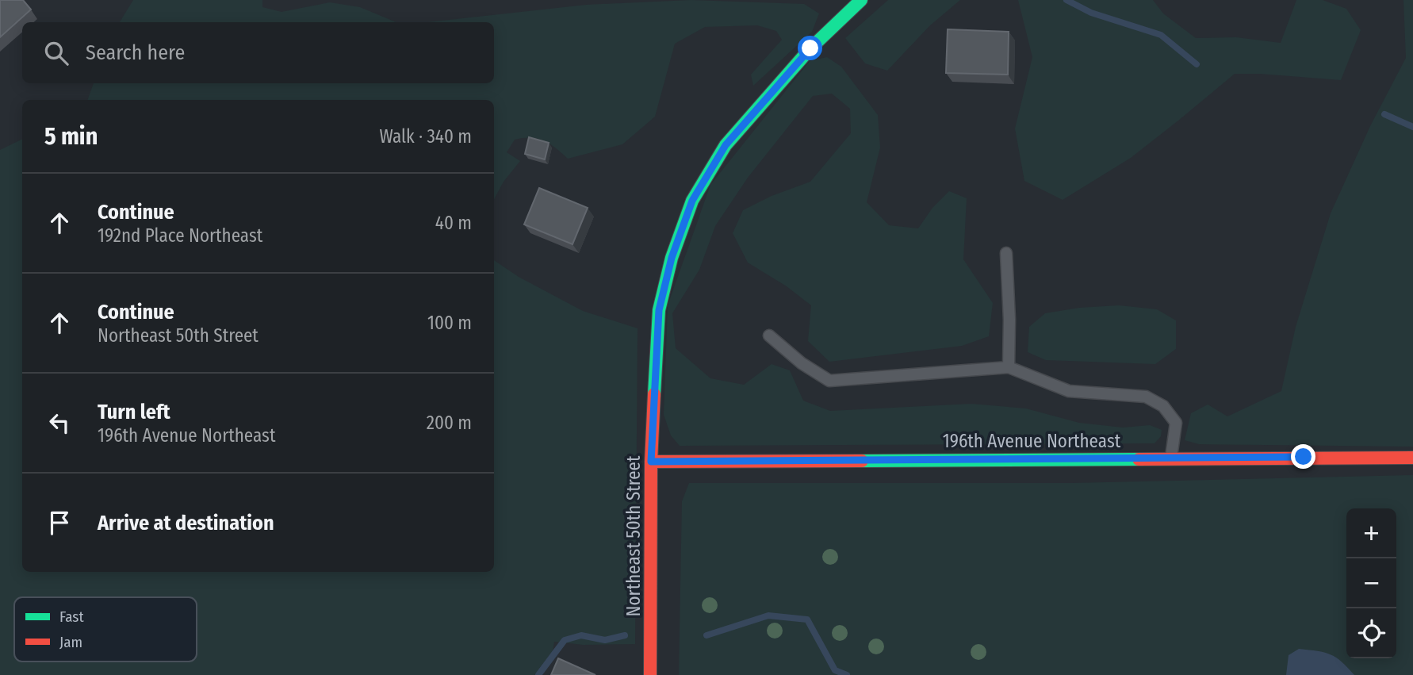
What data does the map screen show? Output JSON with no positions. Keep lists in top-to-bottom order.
{
  "streets": {
    "street": ["196th Avenue Northeast", "Northeast 50th Street"]
  },
  "crossings": [
    ["196th Avenue Northeast", "Northeast 50th Street"]
  ],
  "legend": ["Fast", "Jam"],
  "page": {
    "search": "Search here",
    "heading": ["5 min", "Walk · 340 m"],
    "list": [
      ["Continue", "192nd Place Northeast", "40 m"],
      ["Continue", "Northeast 50th Street", "100 m"],
      ["Turn left", "196th Avenue Northeast", "200 m"],
      "Arrive at destination"
    ],
    "map_buttons": ["+", "−"]
  }
}
